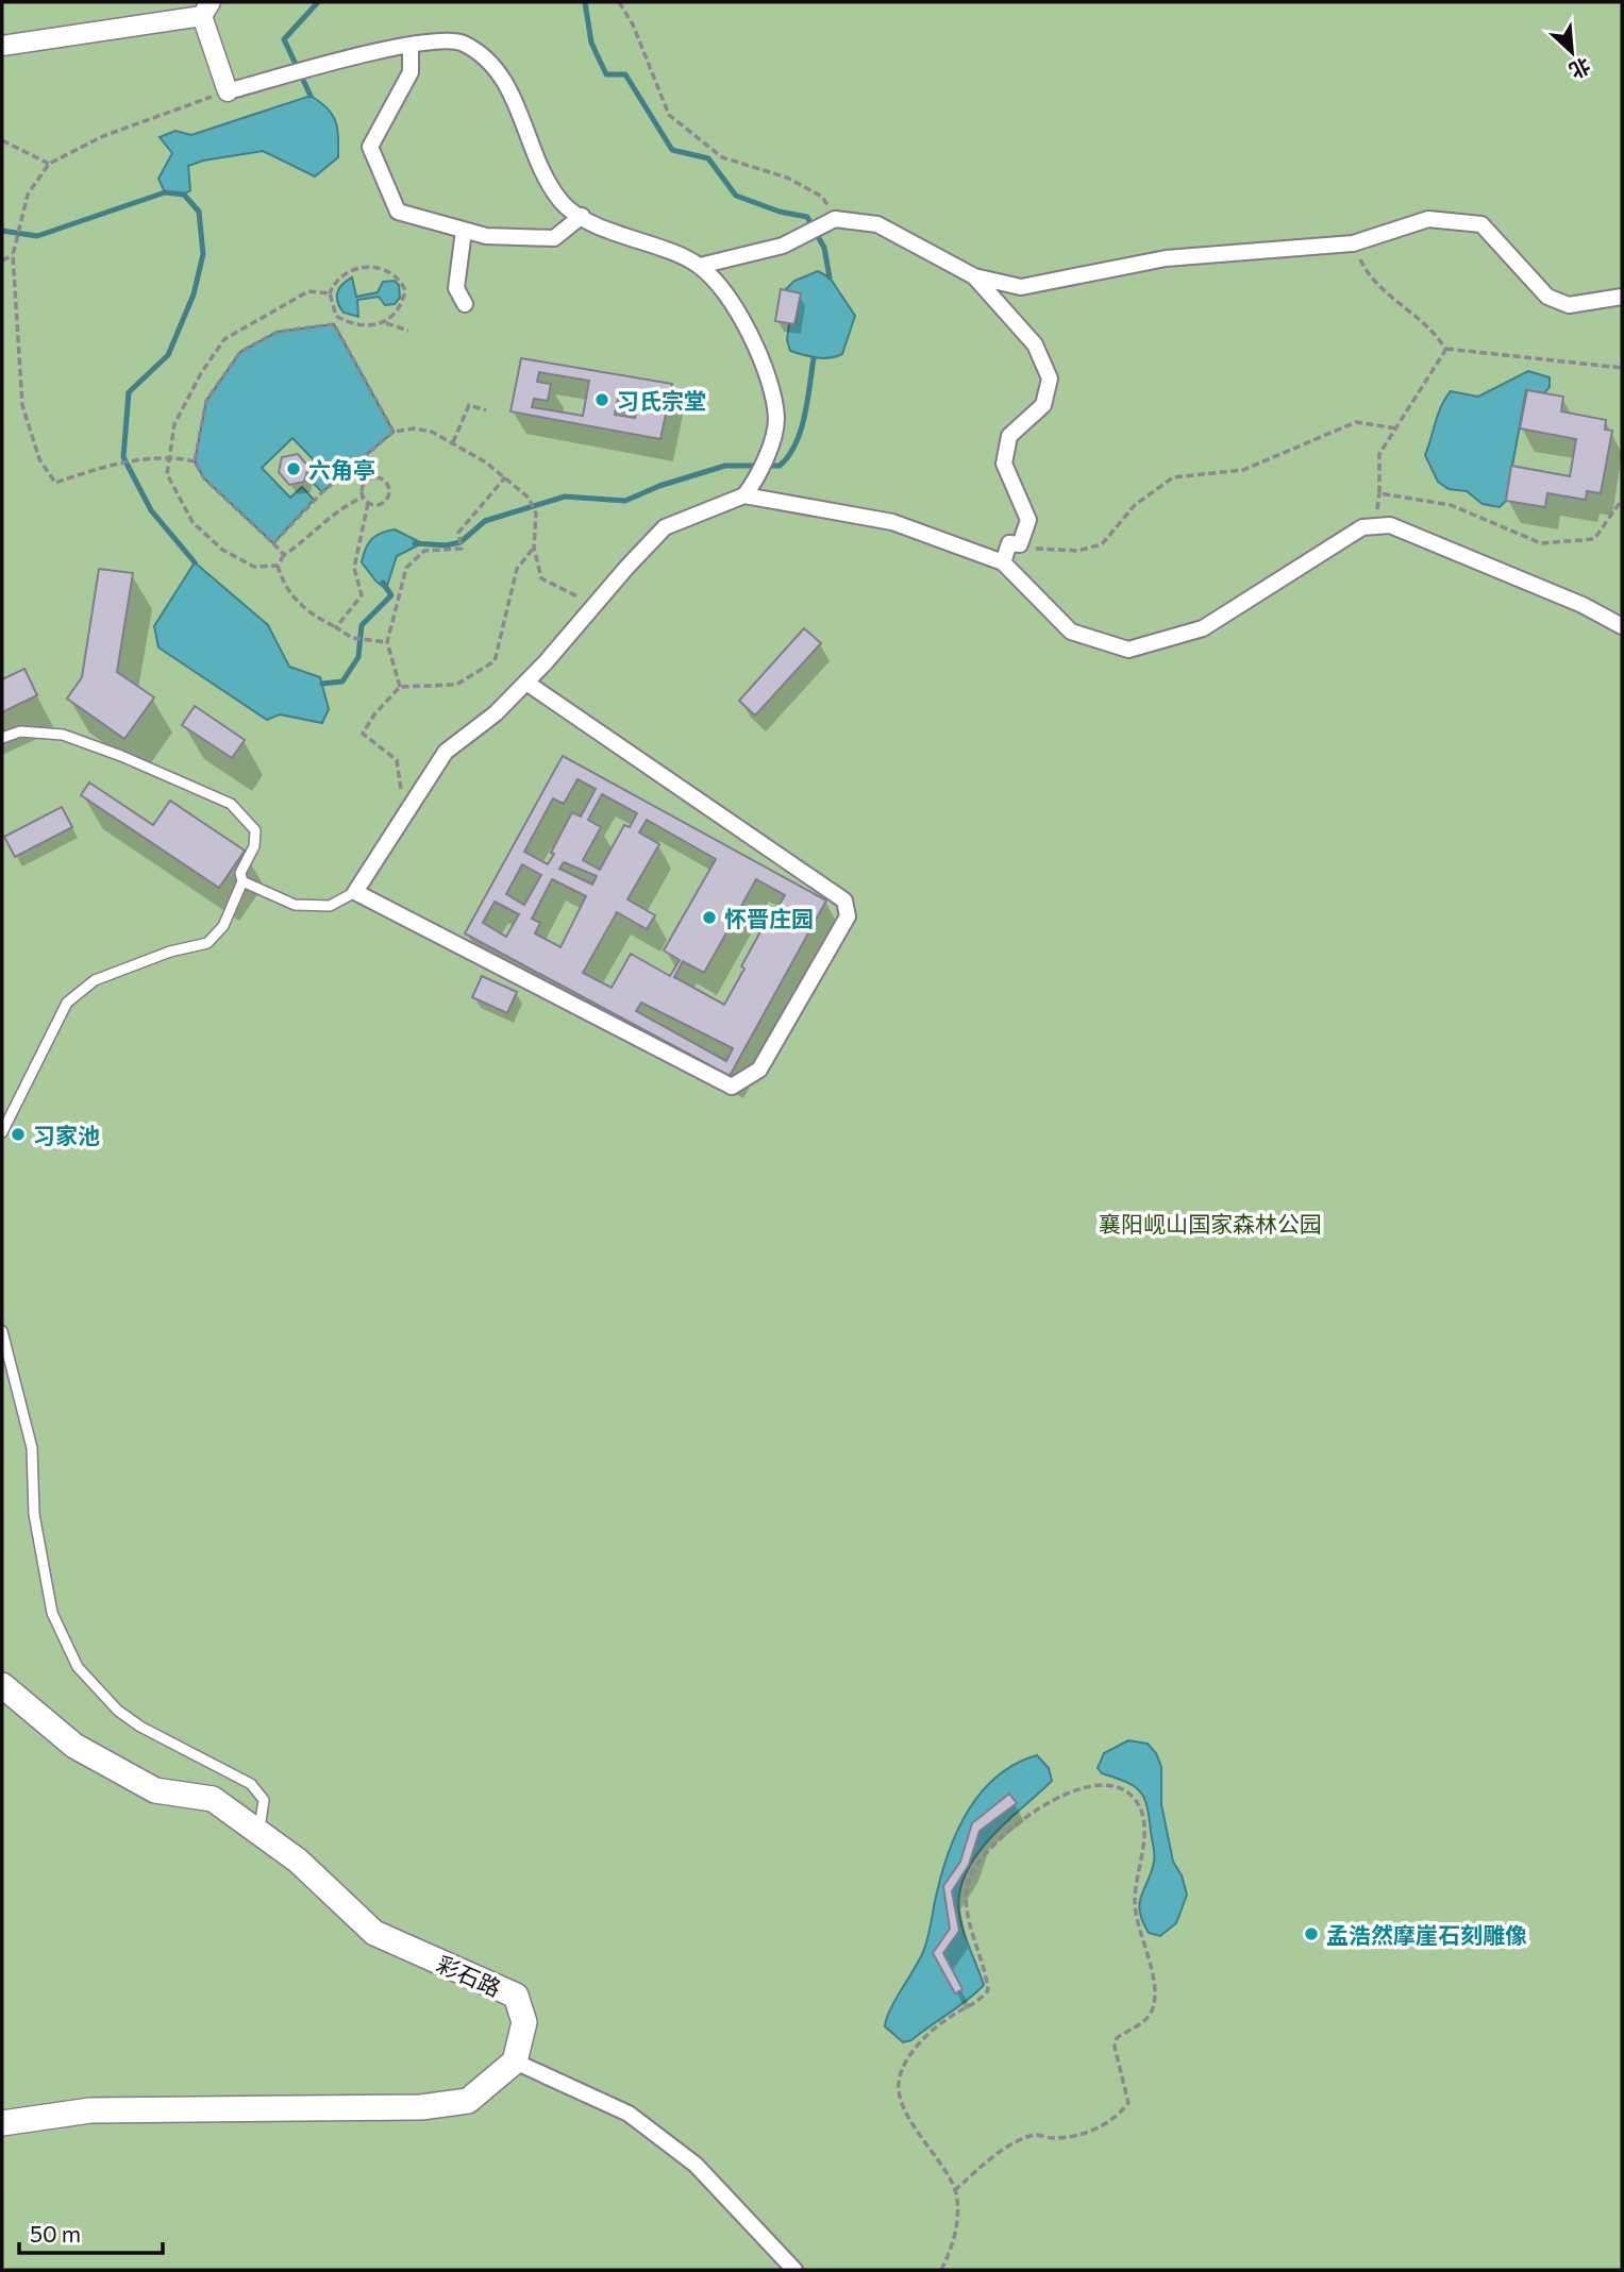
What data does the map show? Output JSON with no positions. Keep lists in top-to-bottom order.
{
  "streets": {
    "street": ["彩石路"]
  },
  "parks": ["襄阳岘山国家森林公园"],
  "places": [
    "习氏宗堂",
    "六角亭",
    "怀晋庄园",
    "习家池",
    "孟浩然摩崖石刻雕像"
  ],
  "scale_bar": "50 m",
  "north": "bottom right"
}
